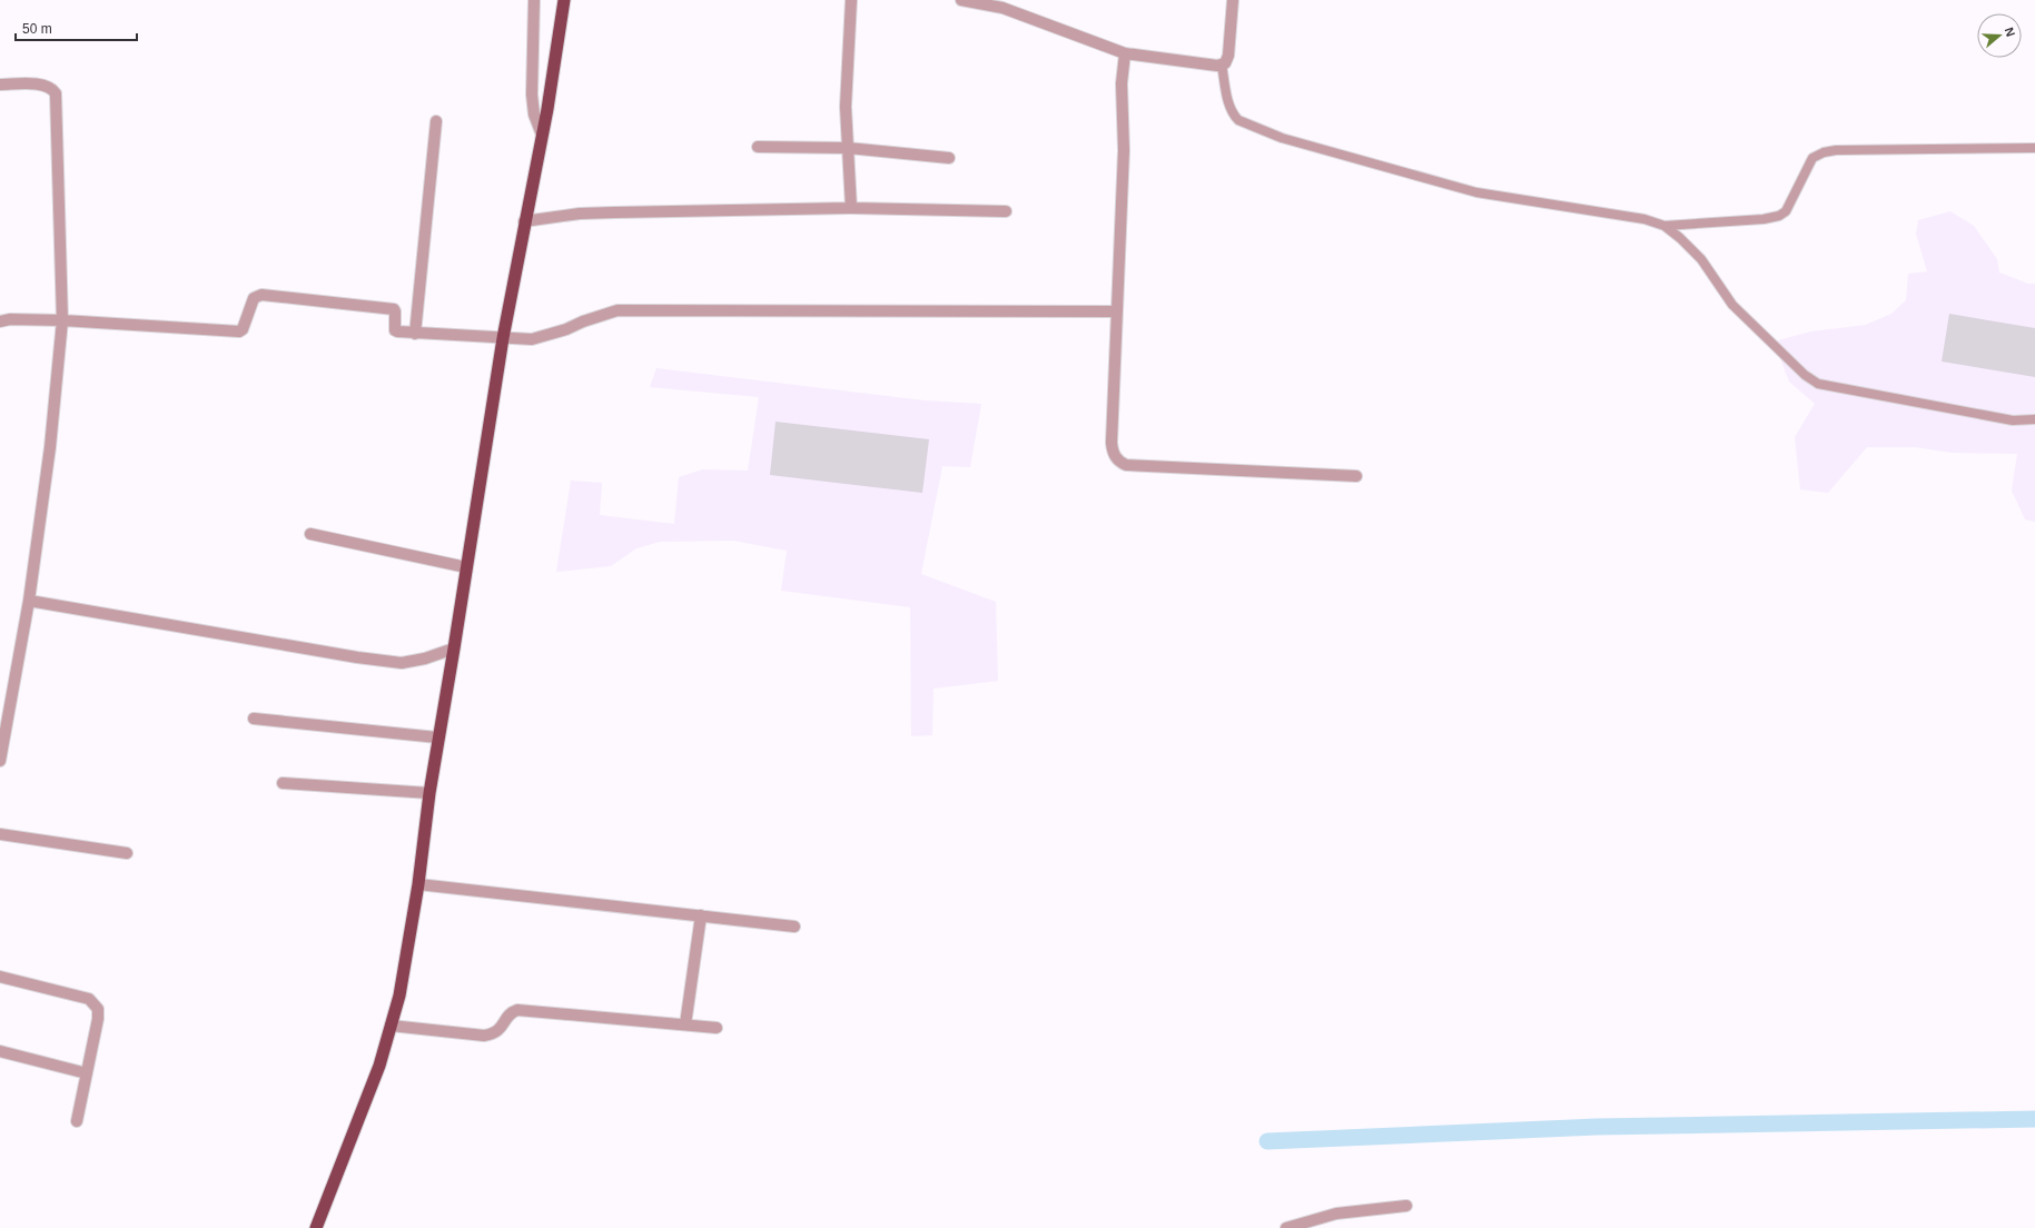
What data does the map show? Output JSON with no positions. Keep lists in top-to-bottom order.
{
  "scale_bar": "50 m",
  "north": "right"
}
